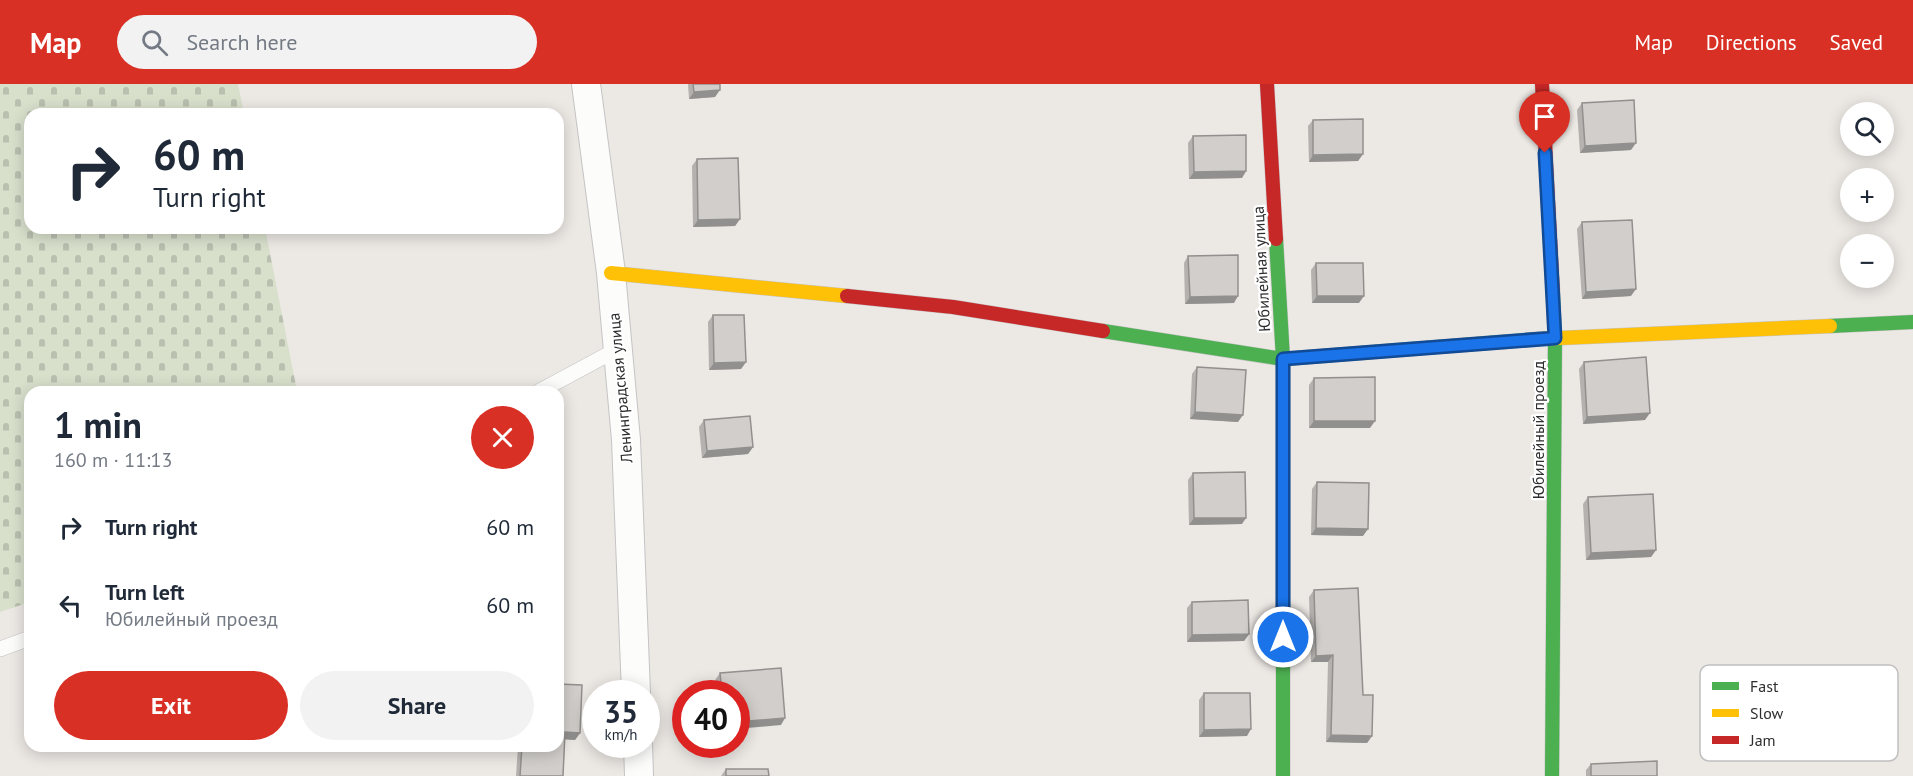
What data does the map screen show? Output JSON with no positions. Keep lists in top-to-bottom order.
{
  "streets": {
    "street": ["Юбилейная улица", "Ленинградская улица", "Юбилейный проезд"]
  },
  "legend": ["Fast", "Slow", "Jam"],
  "page": {
    "header": "Map",
    "search": "Search here",
    "nav": ["Map", "Directions", "Saved"],
    "map_buttons": ["+", "−"],
    "turn": ["60 m", "Turn right"],
    "heading": ["1 min", "160 m · 11:13"],
    "list": [
      {
        "name": "Turn right",
        "value": "60 m"
      },
      {
        "name": "Turn left",
        "note": "Юбилейный проезд",
        "value": "60 m"
      }
    ],
    "buttons": ["Exit", "Share"],
    "speed": "35 km/h",
    "limit": "40"
  }
}
